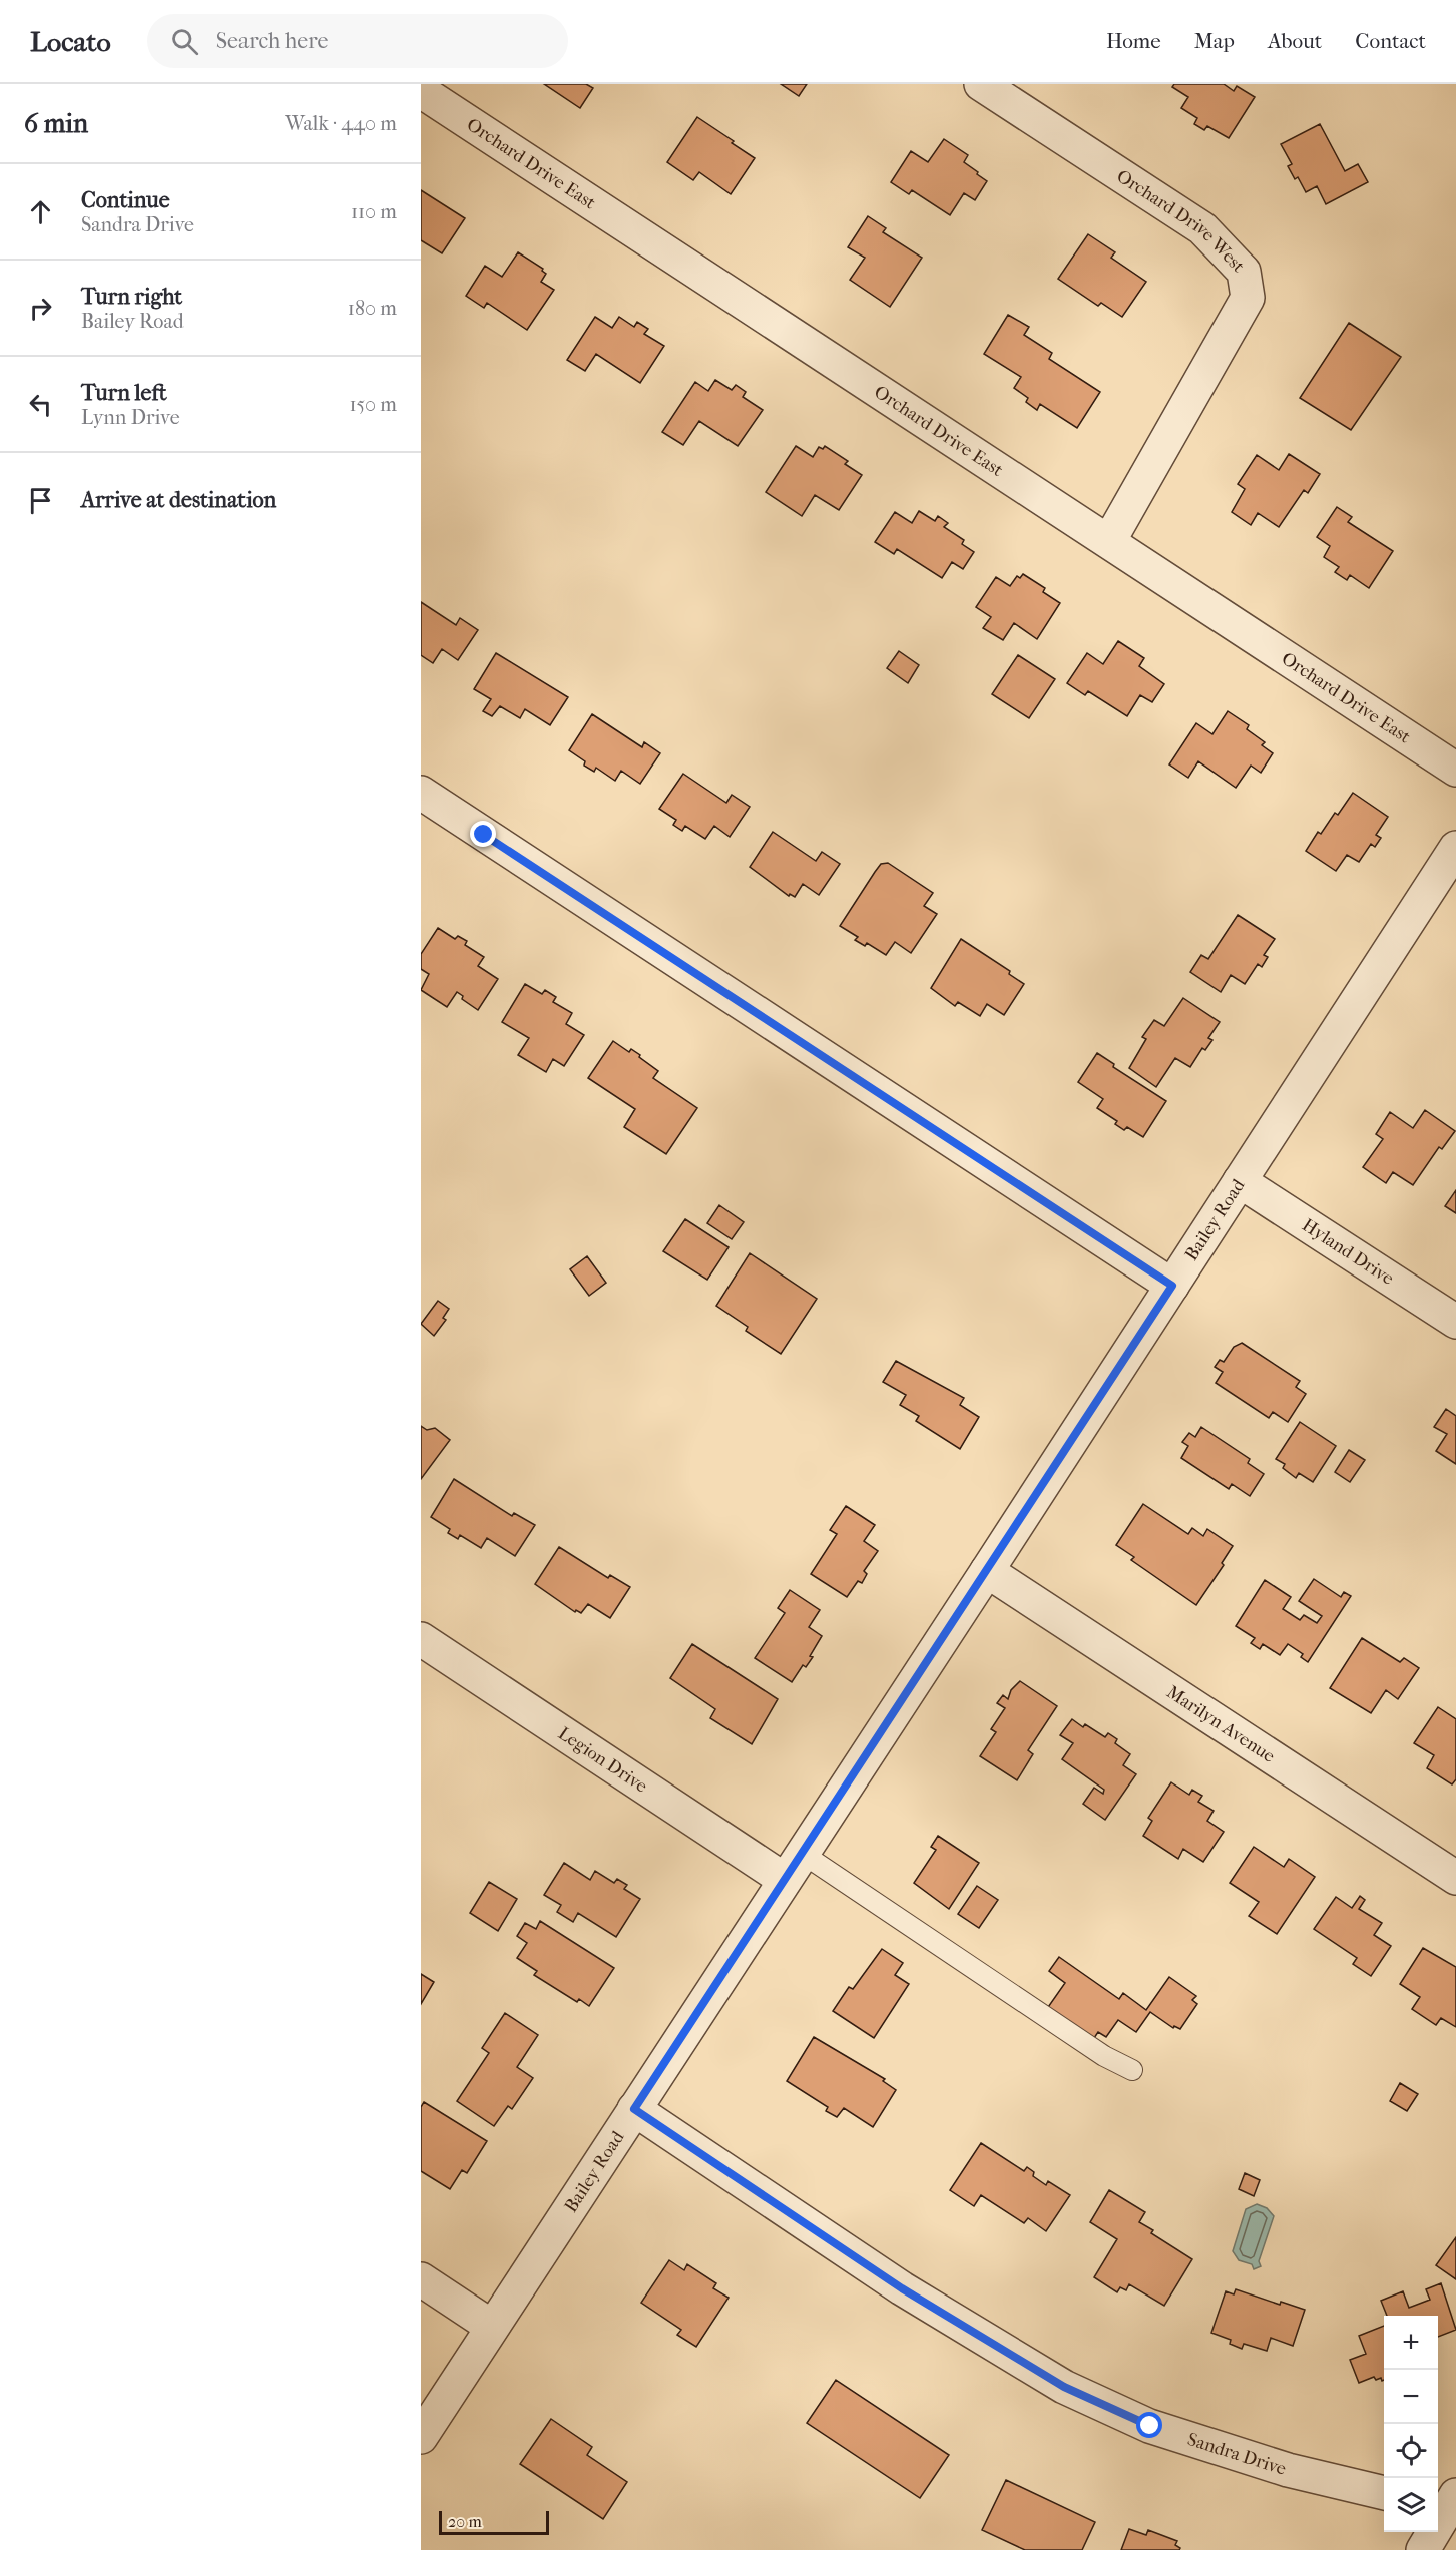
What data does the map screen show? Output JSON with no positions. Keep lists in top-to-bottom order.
{
  "streets": {
    "street": [
      "Orchard Drive East",
      "Orchard Drive West",
      "Bailey Road",
      "Hyland Drive",
      "Marilyn Avenue",
      "Legion Drive",
      "Sandra Drive"
    ]
  },
  "crossings": [
    ["Orchard Drive East", "Orchard Drive West"],
    ["Bailey Road", "Hyland Drive"],
    ["Bailey Road", "Marilyn Avenue"],
    ["Bailey Road", "Legion Drive"],
    ["Bailey Road", "Sandra Drive"]
  ],
  "scale_bar": "20 m",
  "page": {
    "header": "Locato",
    "search": "Search here",
    "nav": [
      "Home",
      "Map",
      "About",
      "Contact"
    ],
    "heading": ["6 min", "Walk · 440 m"],
    "list": [
      ["Continue", "Sandra Drive", "110 m"],
      ["Turn right", "Bailey Road", "180 m"],
      ["Turn left", "Lynn Drive", "150 m"],
      "Arrive at destination"
    ],
    "map_buttons": ["+", "−"],
    "scale": "20 m"
  }
}
